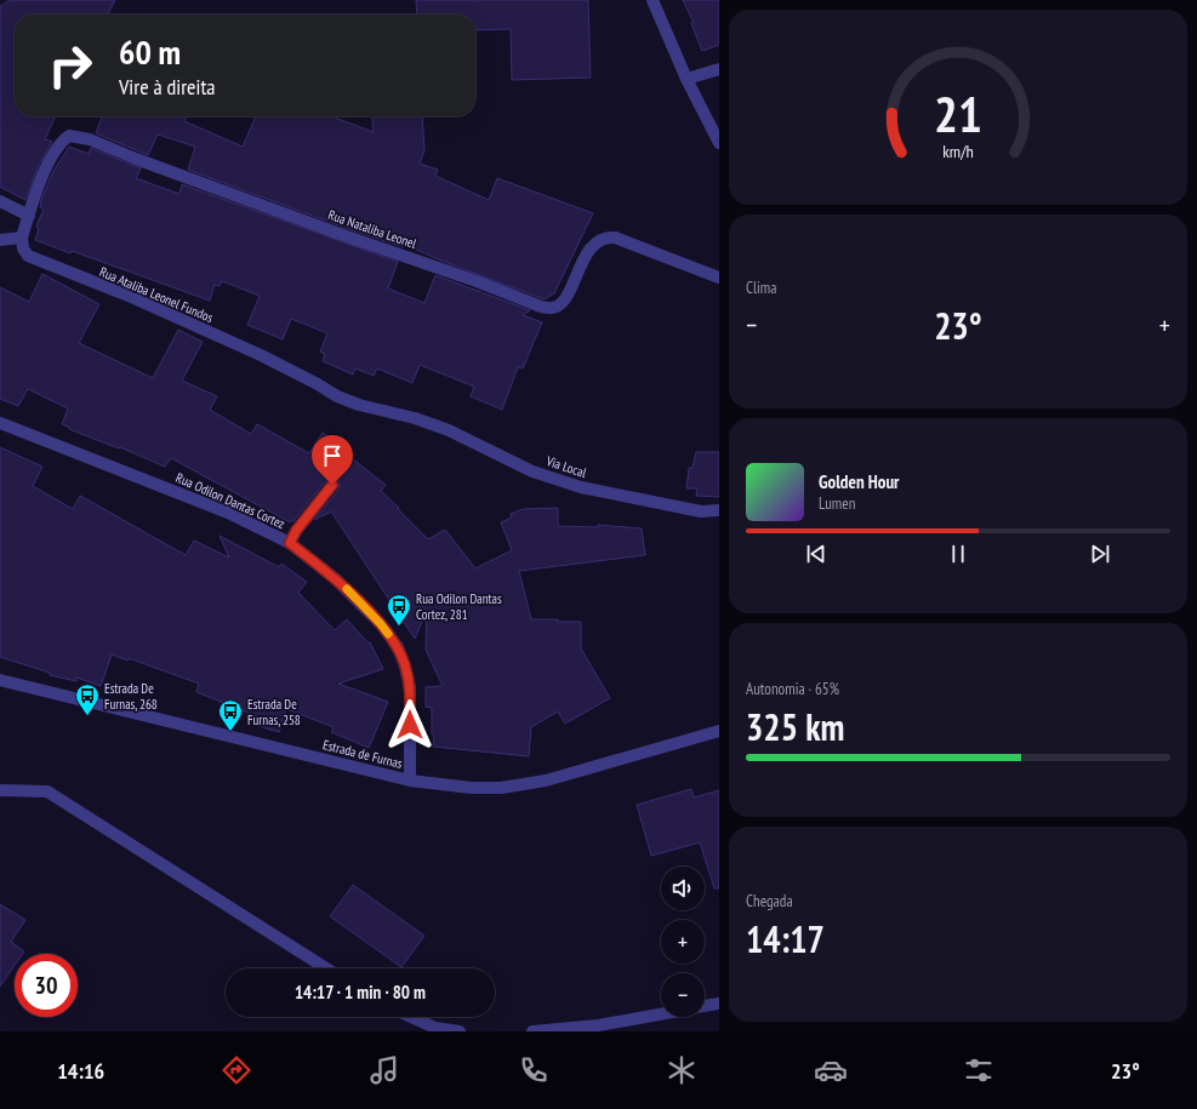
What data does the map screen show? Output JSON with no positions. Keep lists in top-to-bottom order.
{
  "streets": {
    "street": [
      "Rua Nataliba Leonel",
      "Rua Ataliba Leonel Fundos",
      "Via Local",
      "Rua Odilon Dantas Cortez",
      "Estrada de Furnas"
    ]
  },
  "crossings": [
    ["Rua Ataliba Leonel Fundos", "Via Local"],
    ["Rua Odilon Dantas Cortez", "Estrada de Furnas"]
  ],
  "places": {
    "bus stop": ["Rua Odilon Dantas Cortez, 281", "Estrada De Furnas, 268", "Estrada De Furnas, 258"]
  },
  "page": {
    "turn": ["60 m", "Vire à direita"],
    "tile": [
      "Clima",
      ["Autonomia · 65%", "325 km"],
      ["Chegada", "14:17"]
    ],
    "heat": ["−", "23°", "+"],
    "song": ["Golden Hour", "Lumen"],
    "map_buttons": ["+", "−"],
    "limit": "30",
    "trip": "14:17 · 1 min · 80 m",
    "tabs": ["14:16", "23°"],
    "gauge": ["21", "km/h"]
  }
}
